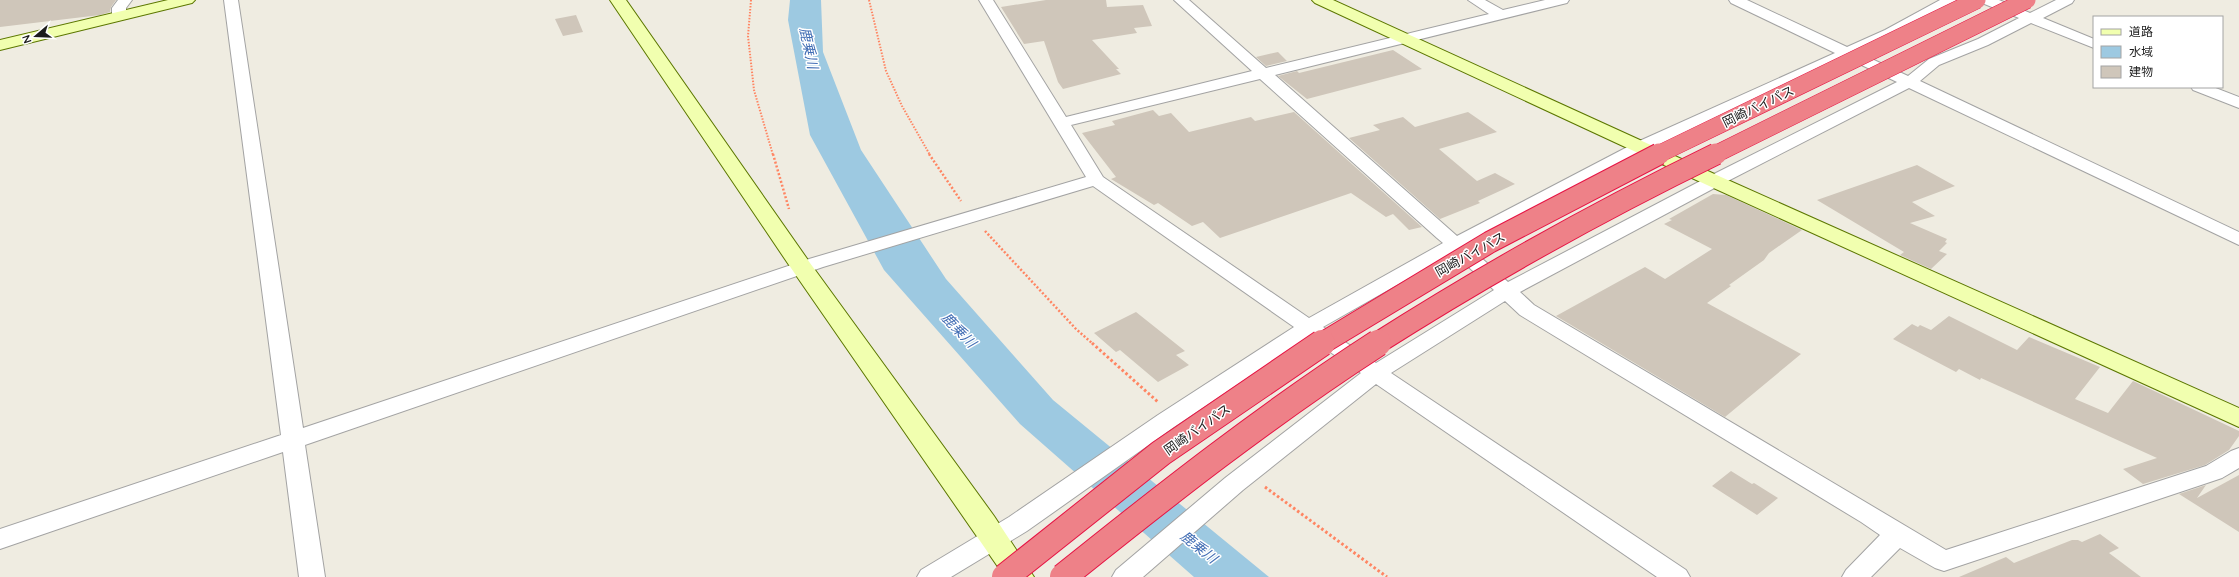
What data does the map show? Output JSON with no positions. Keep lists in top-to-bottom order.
{
  "streets": {
    "highway": ["岡崎バイパス"]
  },
  "water": ["鹿乗川"],
  "legend": ["道路", "水域", "建物"],
  "north": "left"
}
